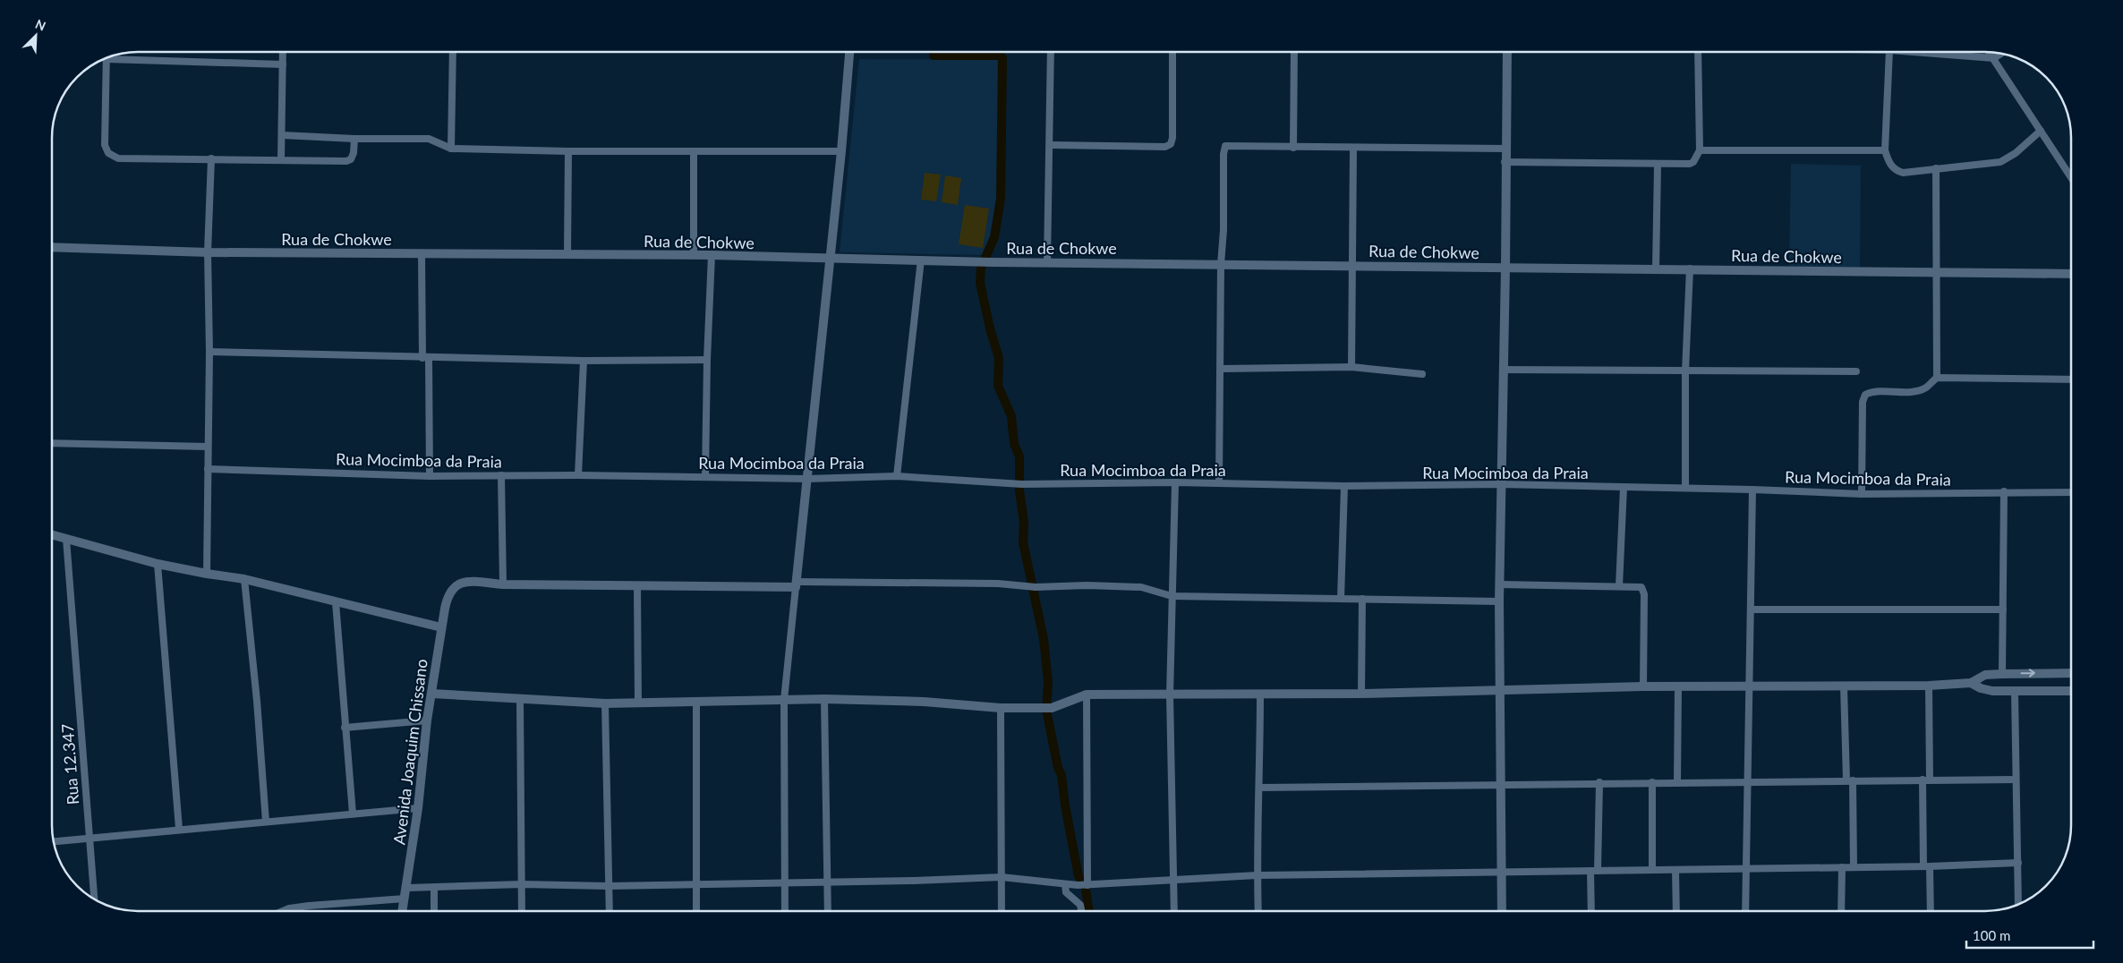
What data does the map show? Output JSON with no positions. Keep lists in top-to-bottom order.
{
  "streets": {
    "street": [
      "Rua de Chokwe",
      "Rua Mocimboa da Praia",
      "Avenida Joaquim Chissano",
      "Rua 12.347"
    ]
  },
  "scale_bar": "100 m",
  "north": "top right"
}
